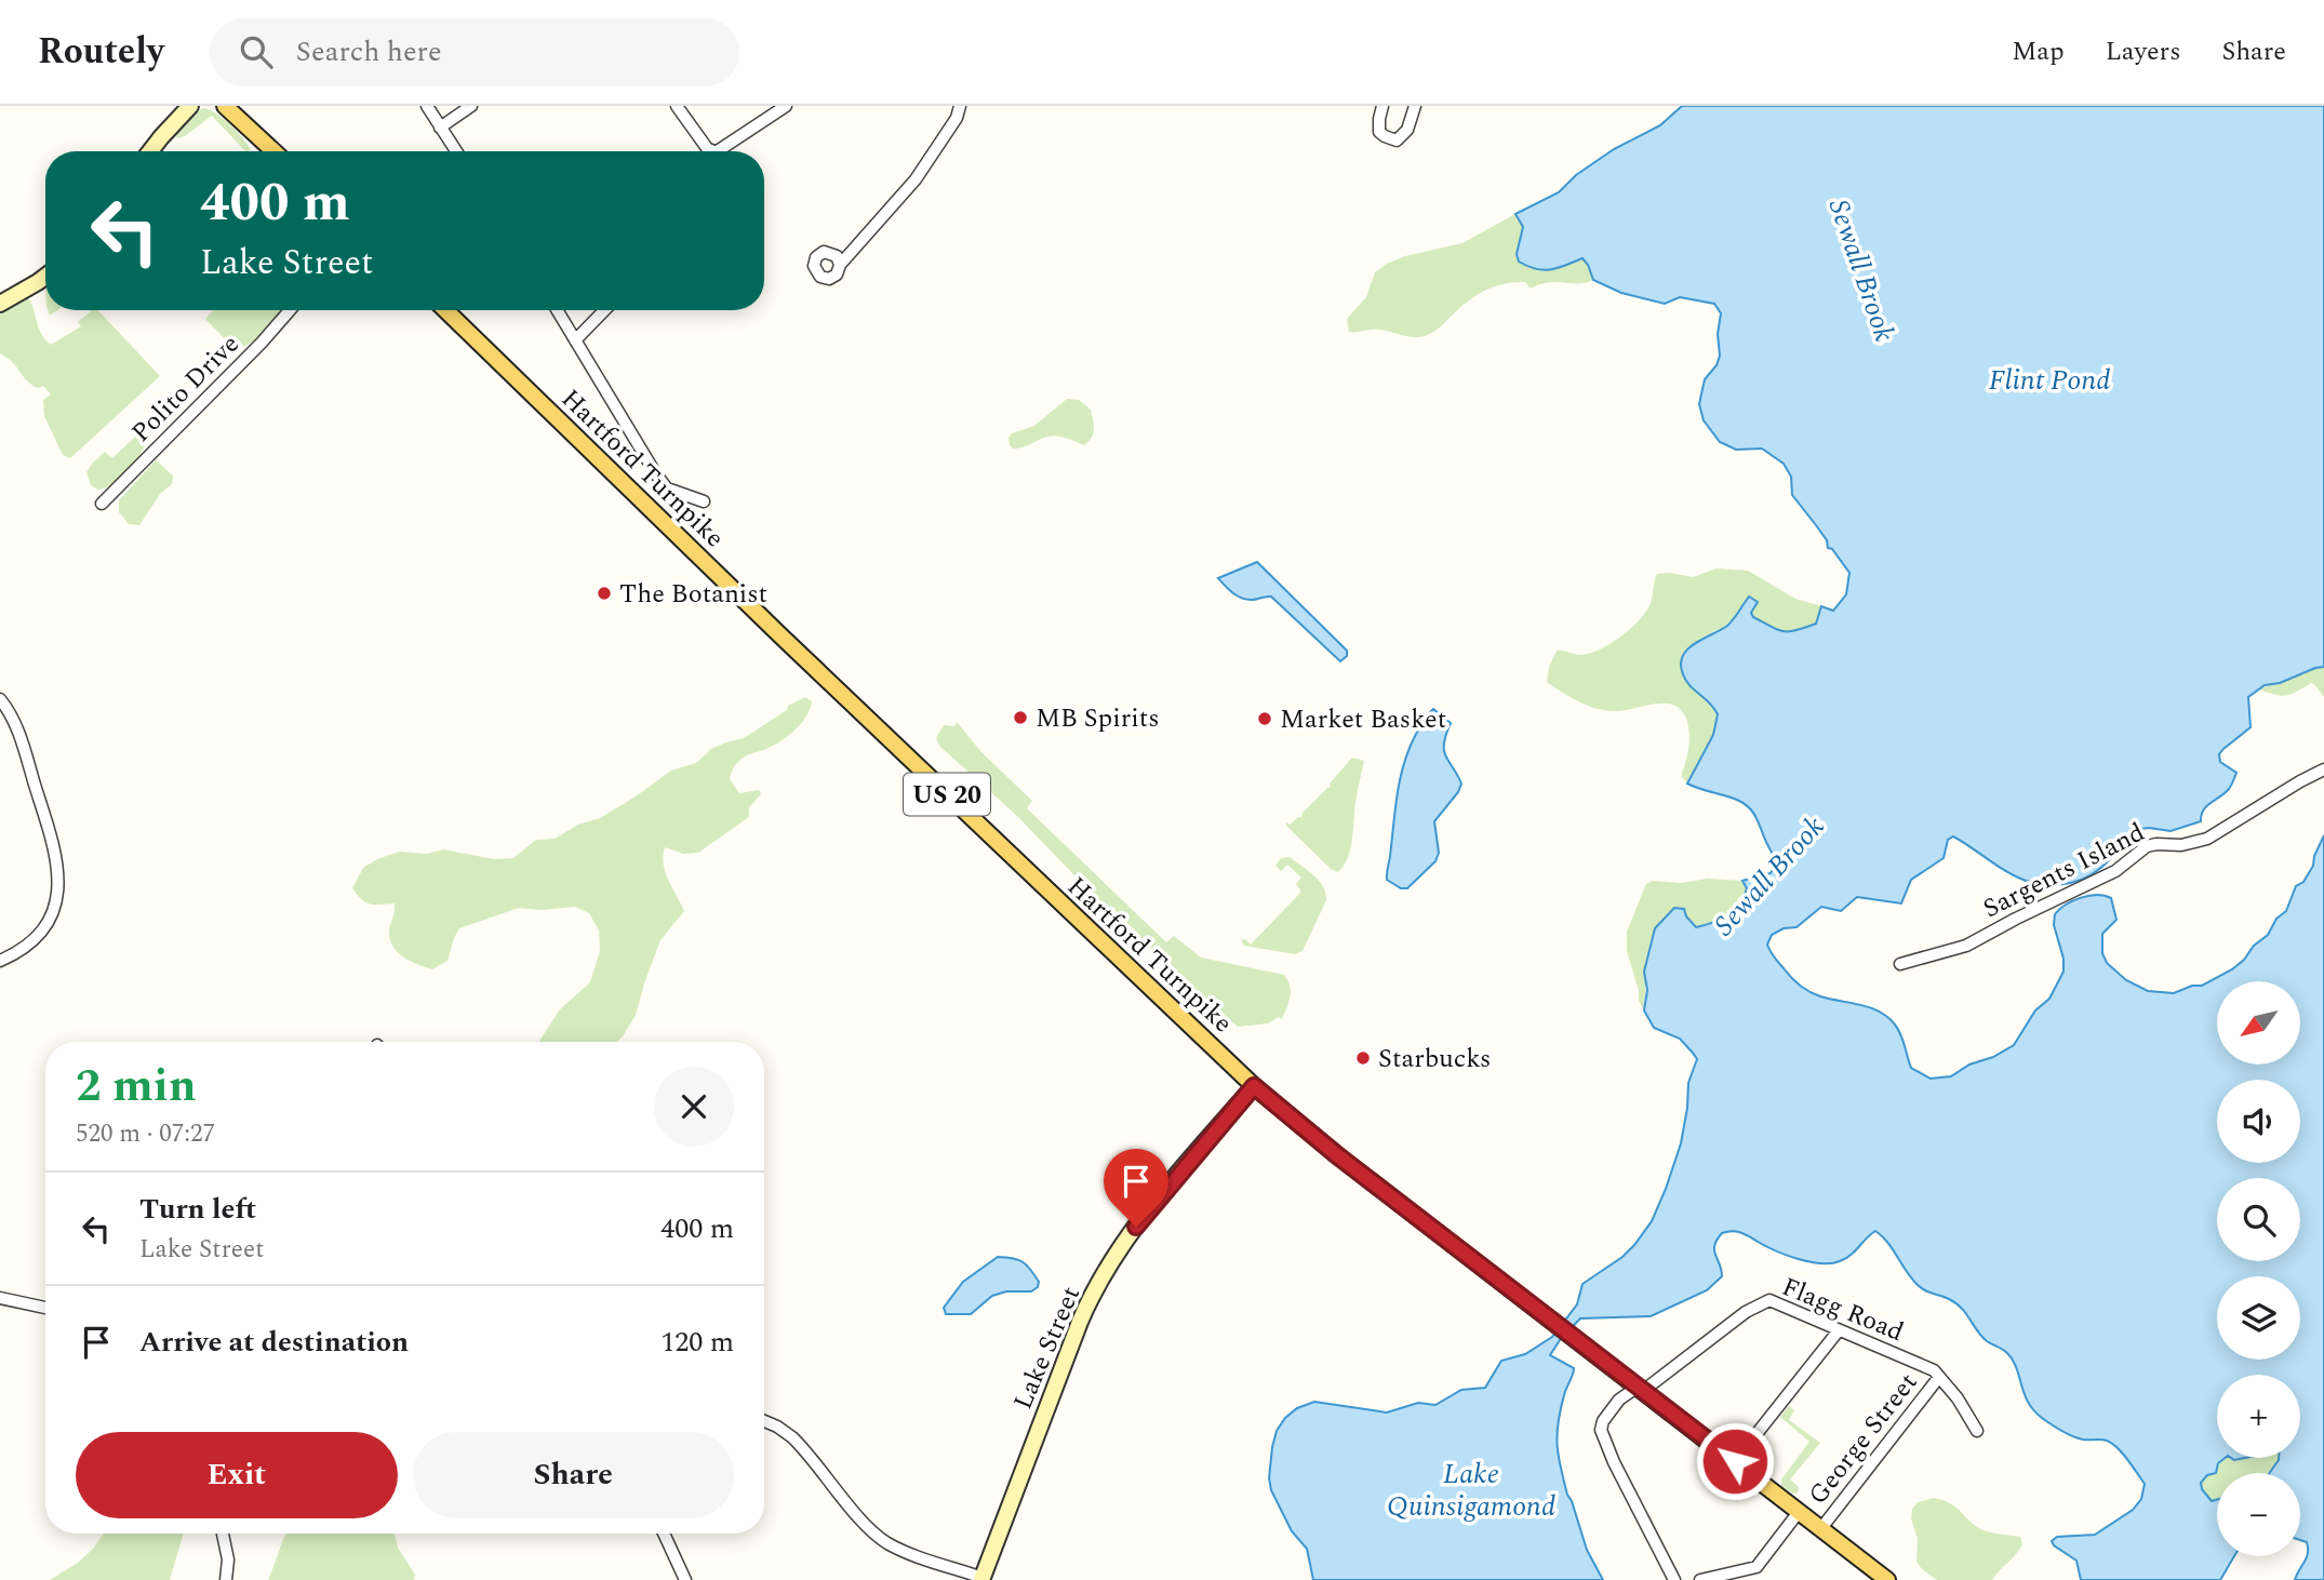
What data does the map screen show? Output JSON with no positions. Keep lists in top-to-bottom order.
{
  "streets": {
    "main road": ["Hartford Turnpike", "US 20", "Lake Street"],
    "street": [
      "Polito Drive",
      "Sargents Island",
      "Flagg Road",
      "George Street"
    ]
  },
  "crossings": [
    ["Hartford Turnpike", "Flagg Road"],
    ["Hartford Turnpike", "Lake Street"],
    ["Hartford Turnpike", "George Street"],
    ["Flagg Road", "George Street"]
  ],
  "water": ["Sewall Brook", "Flint Pond", "Lake Quinsigamond"],
  "places": [
    "The Botanist",
    "MB Spirits",
    "Market Basket",
    "Starbucks"
  ],
  "north": "bottom left",
  "page": {
    "header": "Routely",
    "search": "Search here",
    "nav": ["Map", "Layers", "Share"],
    "turn": ["400 m", "Lake Street"],
    "map_buttons": ["+", "−"],
    "heading": ["2 min", "520 m · 07:27"],
    "list": [
      {
        "name": "Turn left",
        "note": "Lake Street",
        "value": "400 m"
      },
      {
        "name": "Arrive at destination",
        "value": "120 m"
      }
    ],
    "buttons": ["Exit", "Share"]
  }
}
